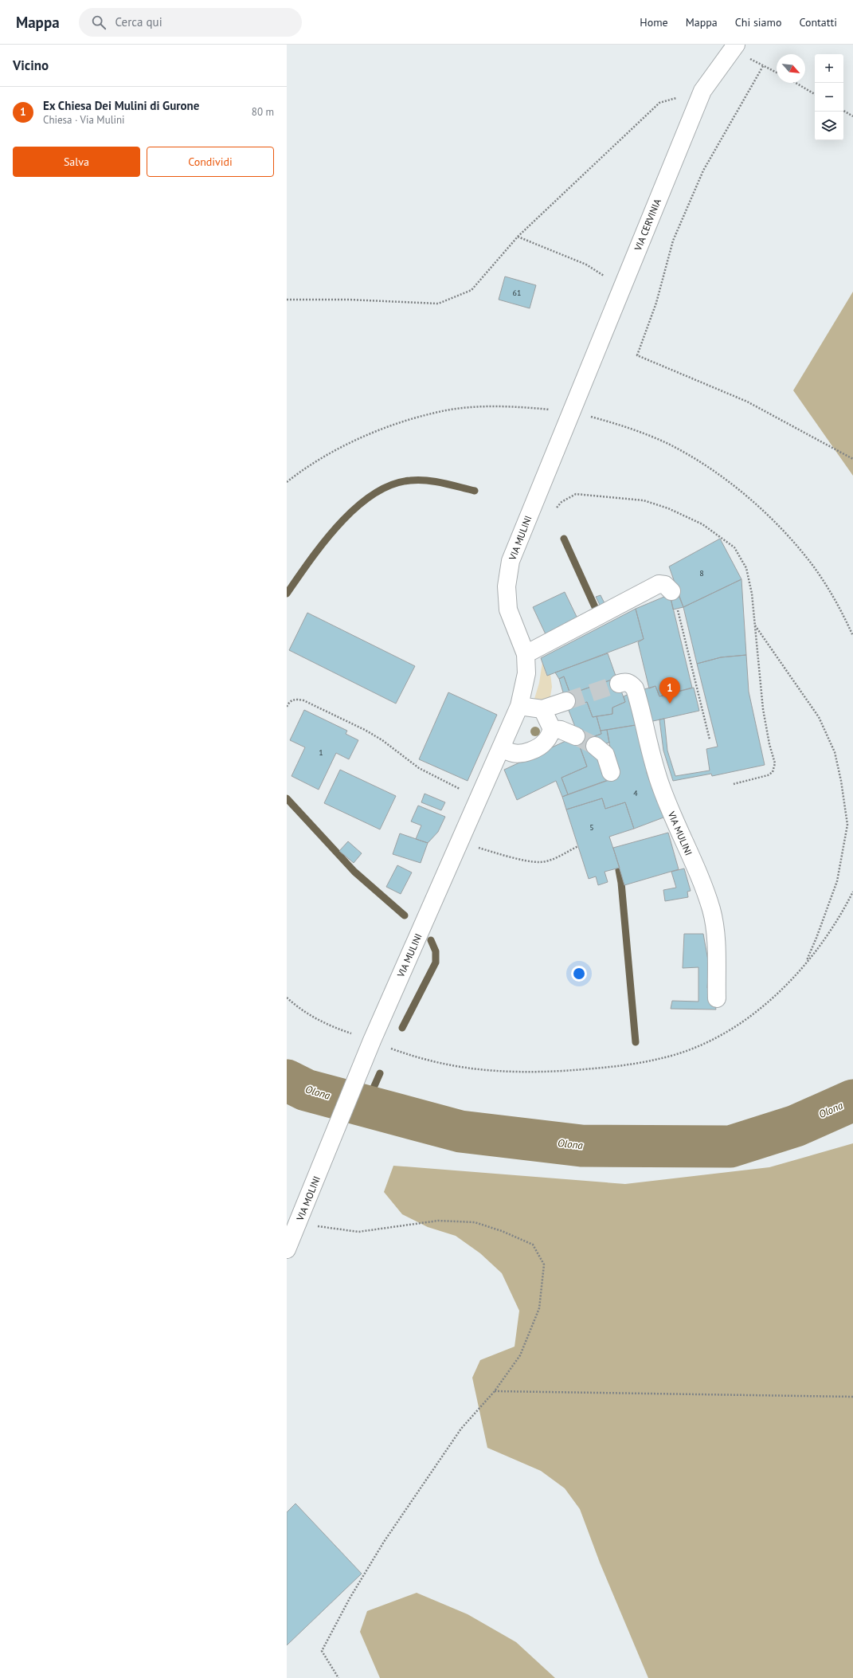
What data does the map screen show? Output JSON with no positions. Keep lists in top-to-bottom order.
{
  "streets": {
    "street": ["VIA CERVINIA", "VIA MULINI", "VIA MOLINI"]
  },
  "crossings": [
    ["VIA CERVINIA", "VIA MULINI"],
    ["VIA MULINI", "VIA MOLINI"]
  ],
  "water": ["Olona"],
  "house_numbers": [
    "61",
    "8",
    "1",
    "4",
    "5"
  ],
  "north": "bottom right",
  "page": {
    "header": "Mappa",
    "search": "Cerca qui",
    "nav": [
      "Home",
      "Mappa",
      "Chi siamo",
      "Contatti"
    ],
    "heading": "Vicino",
    "map_buttons": ["+", "−"],
    "list": [
      {
        "mark": "1",
        "name": "Ex Chiesa Dei Mulini di Gurone",
        "note": "Chiesa · Via Mulini",
        "value": "80 m"
      }
    ],
    "buttons": ["Salva", "Condividi"],
    "pins": "1"
  }
}
